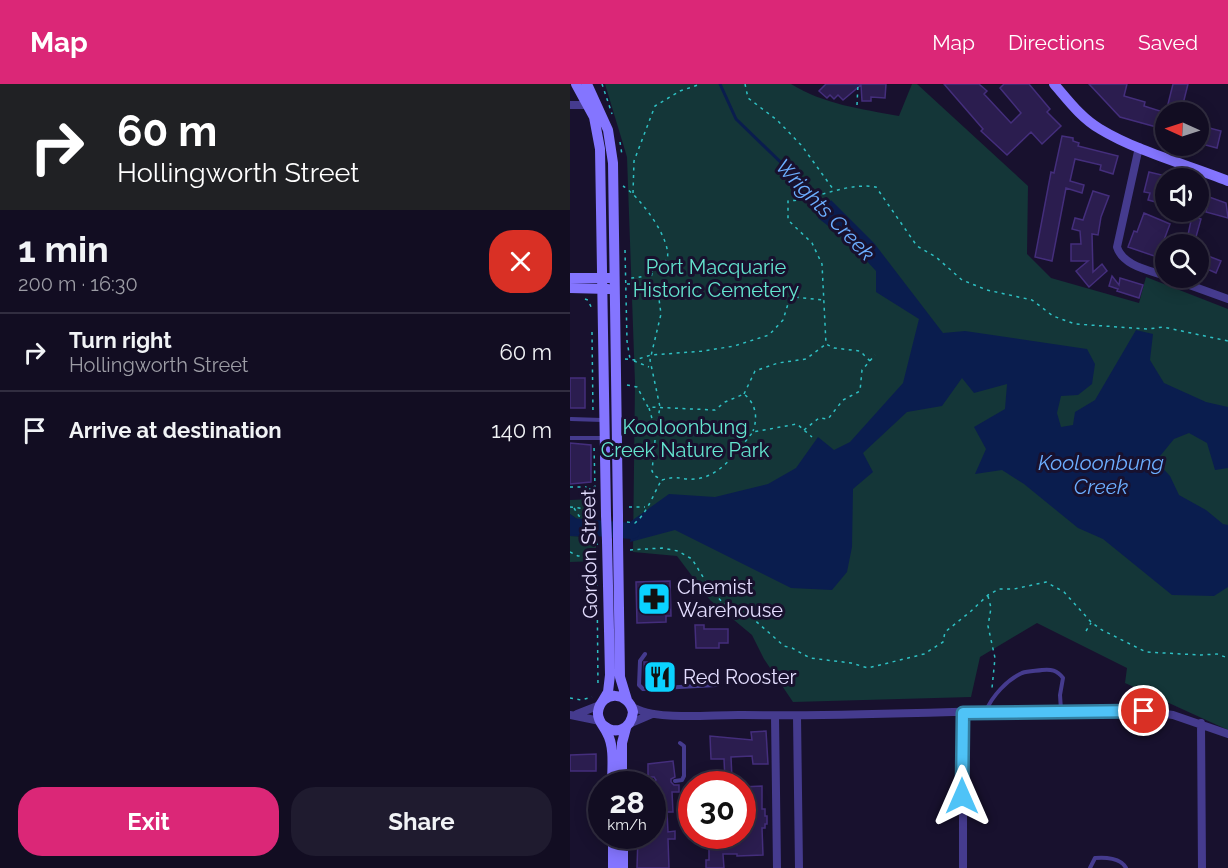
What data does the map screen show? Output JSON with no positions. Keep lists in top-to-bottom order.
{
  "streets": {
    "main road": ["Gordon Street"]
  },
  "water": ["Wrights Creek", "Kooloonbung Creek"],
  "parks": ["Port Macquarie Historic Cemetery", "Kooloonbung Creek Nature Park"],
  "places": {
    "pharmacy": ["Chemist Warehouse"],
    "restaurant": ["Red Rooster"]
  },
  "north": "left",
  "page": {
    "header": "Map",
    "nav": ["Map", "Directions", "Saved"],
    "turn": ["60 m", "Hollingworth Street"],
    "heading": ["1 min", "200 m · 16:30"],
    "list": [
      {
        "name": "Turn right",
        "note": "Hollingworth Street",
        "value": "60 m"
      },
      {
        "name": "Arrive at destination",
        "value": "140 m"
      }
    ],
    "speed": "28 km/h",
    "limit": "30",
    "buttons": ["Exit", "Share"]
  }
}
